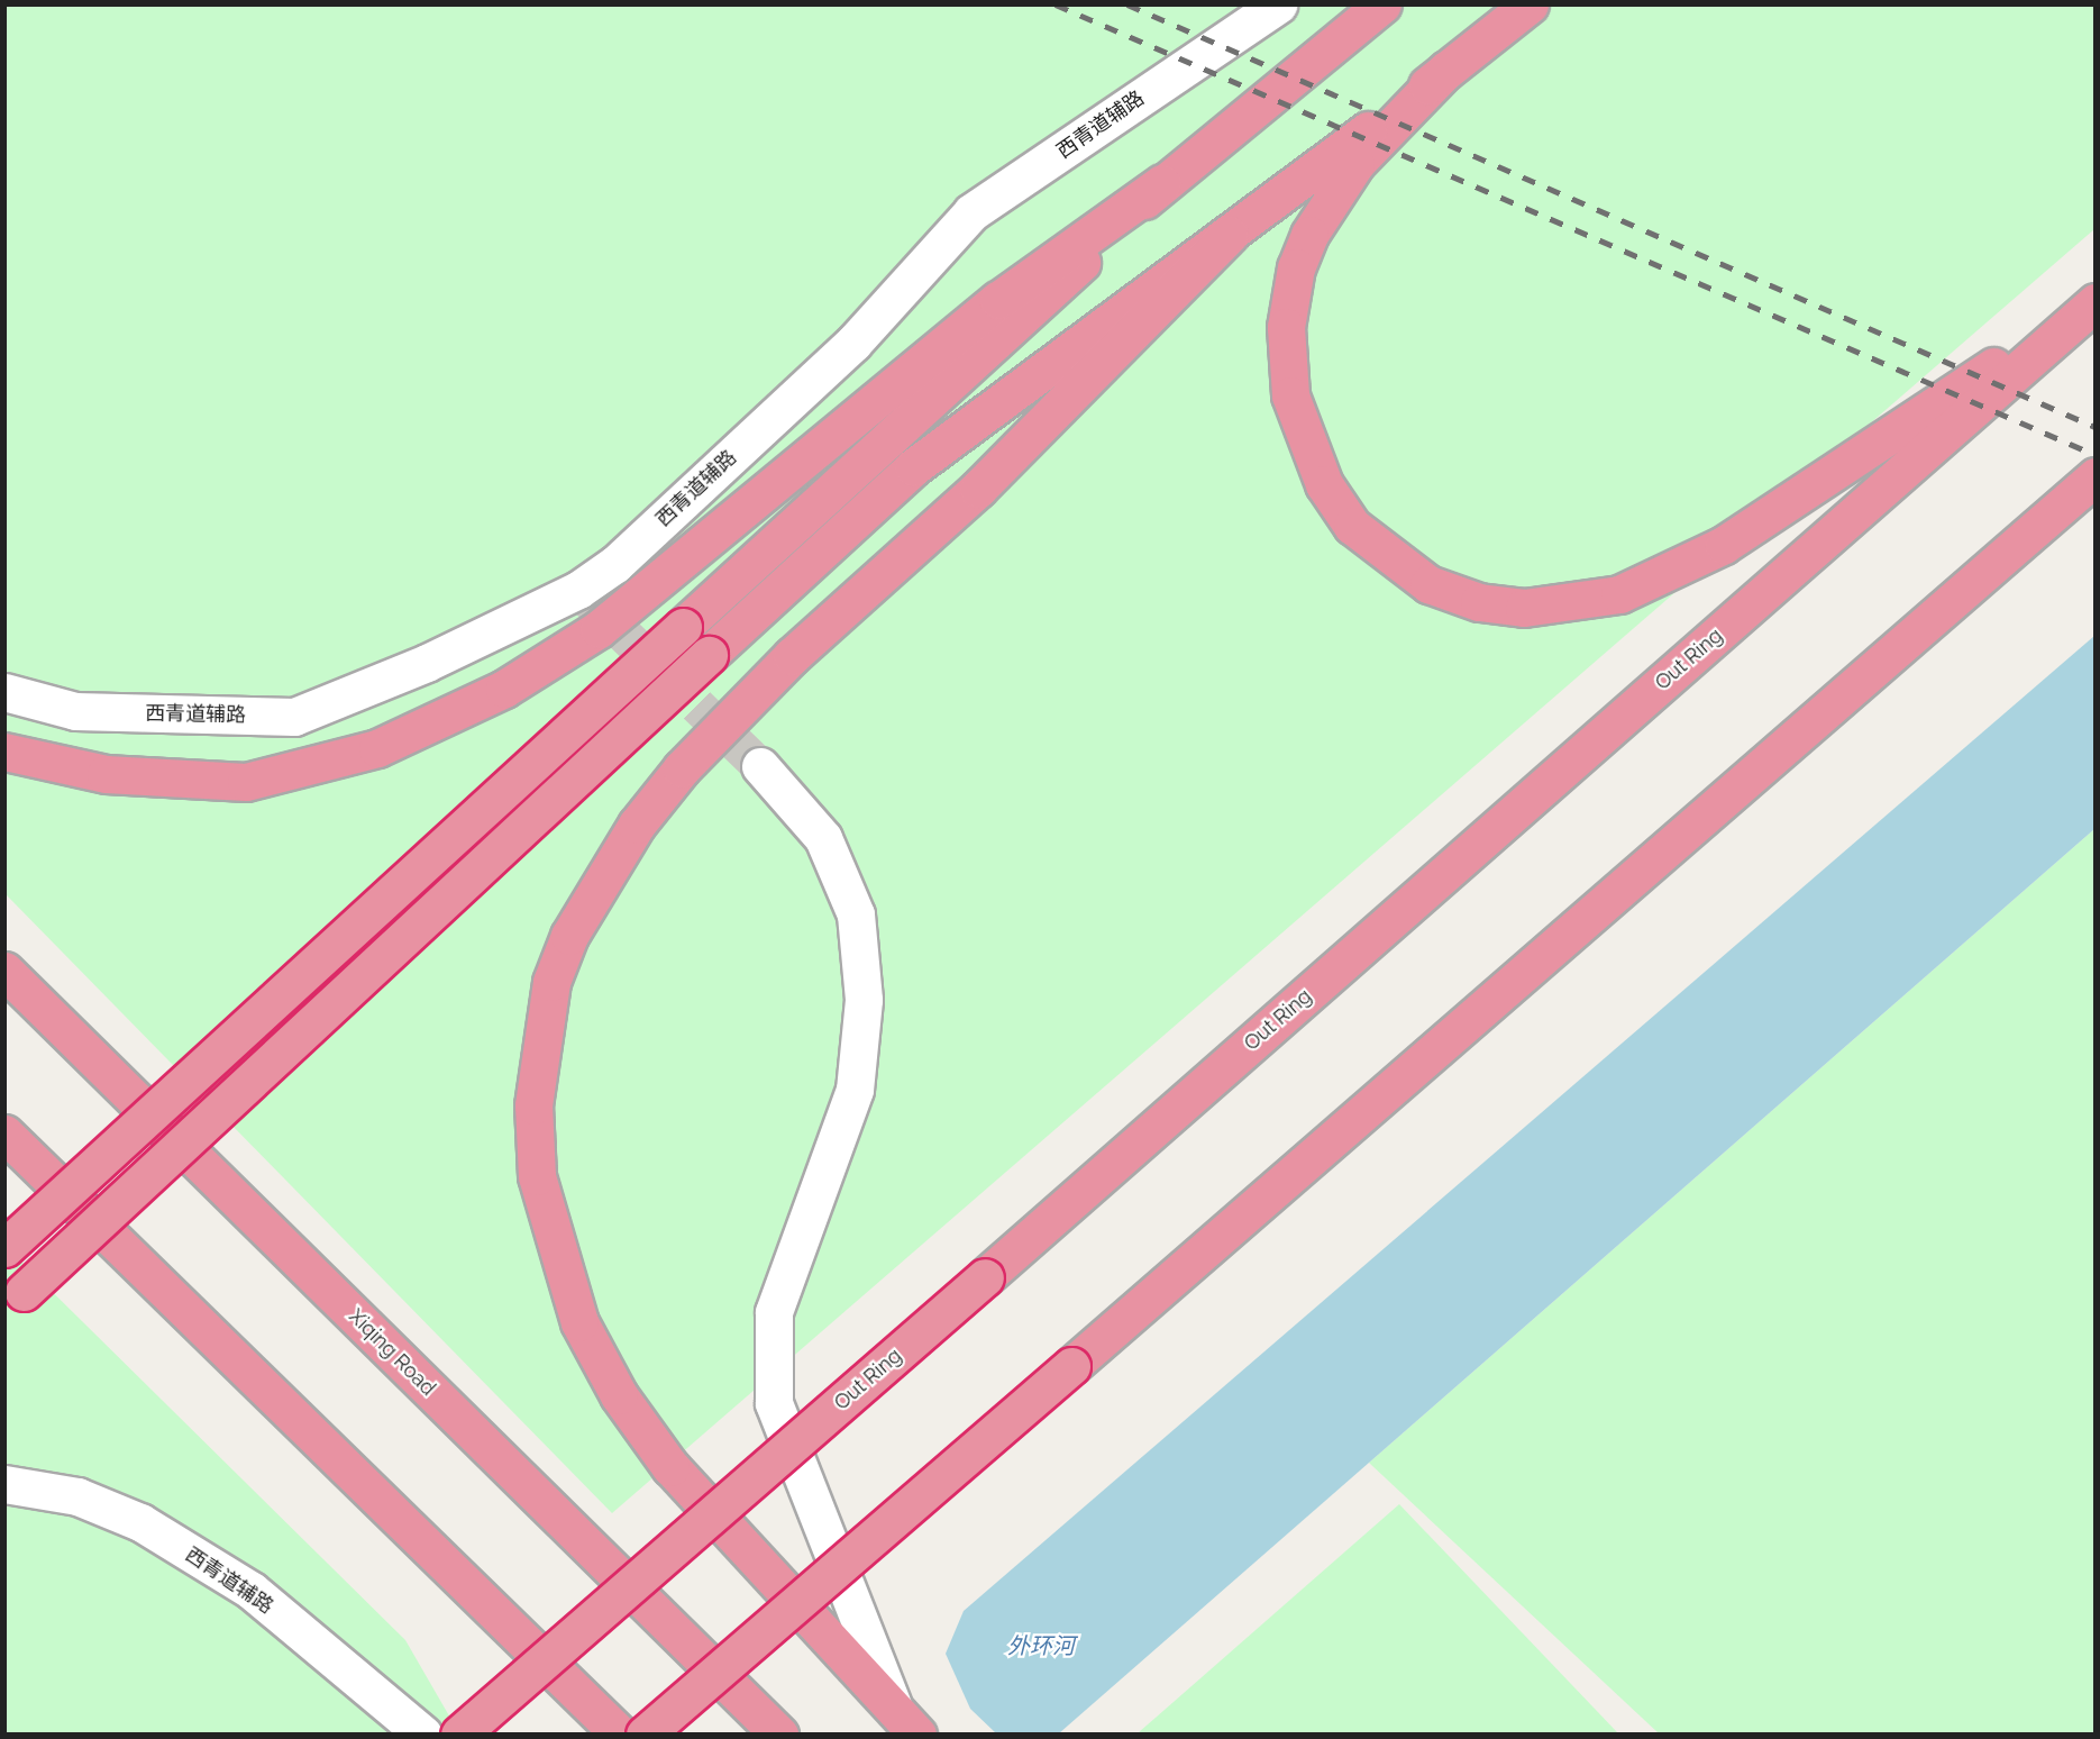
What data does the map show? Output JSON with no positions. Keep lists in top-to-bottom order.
{
  "streets": {
    "highway": ["Out Ring", "Xiqing Road"],
    "street": ["西青道辅路"]
  },
  "water": ["外环河"]
}
